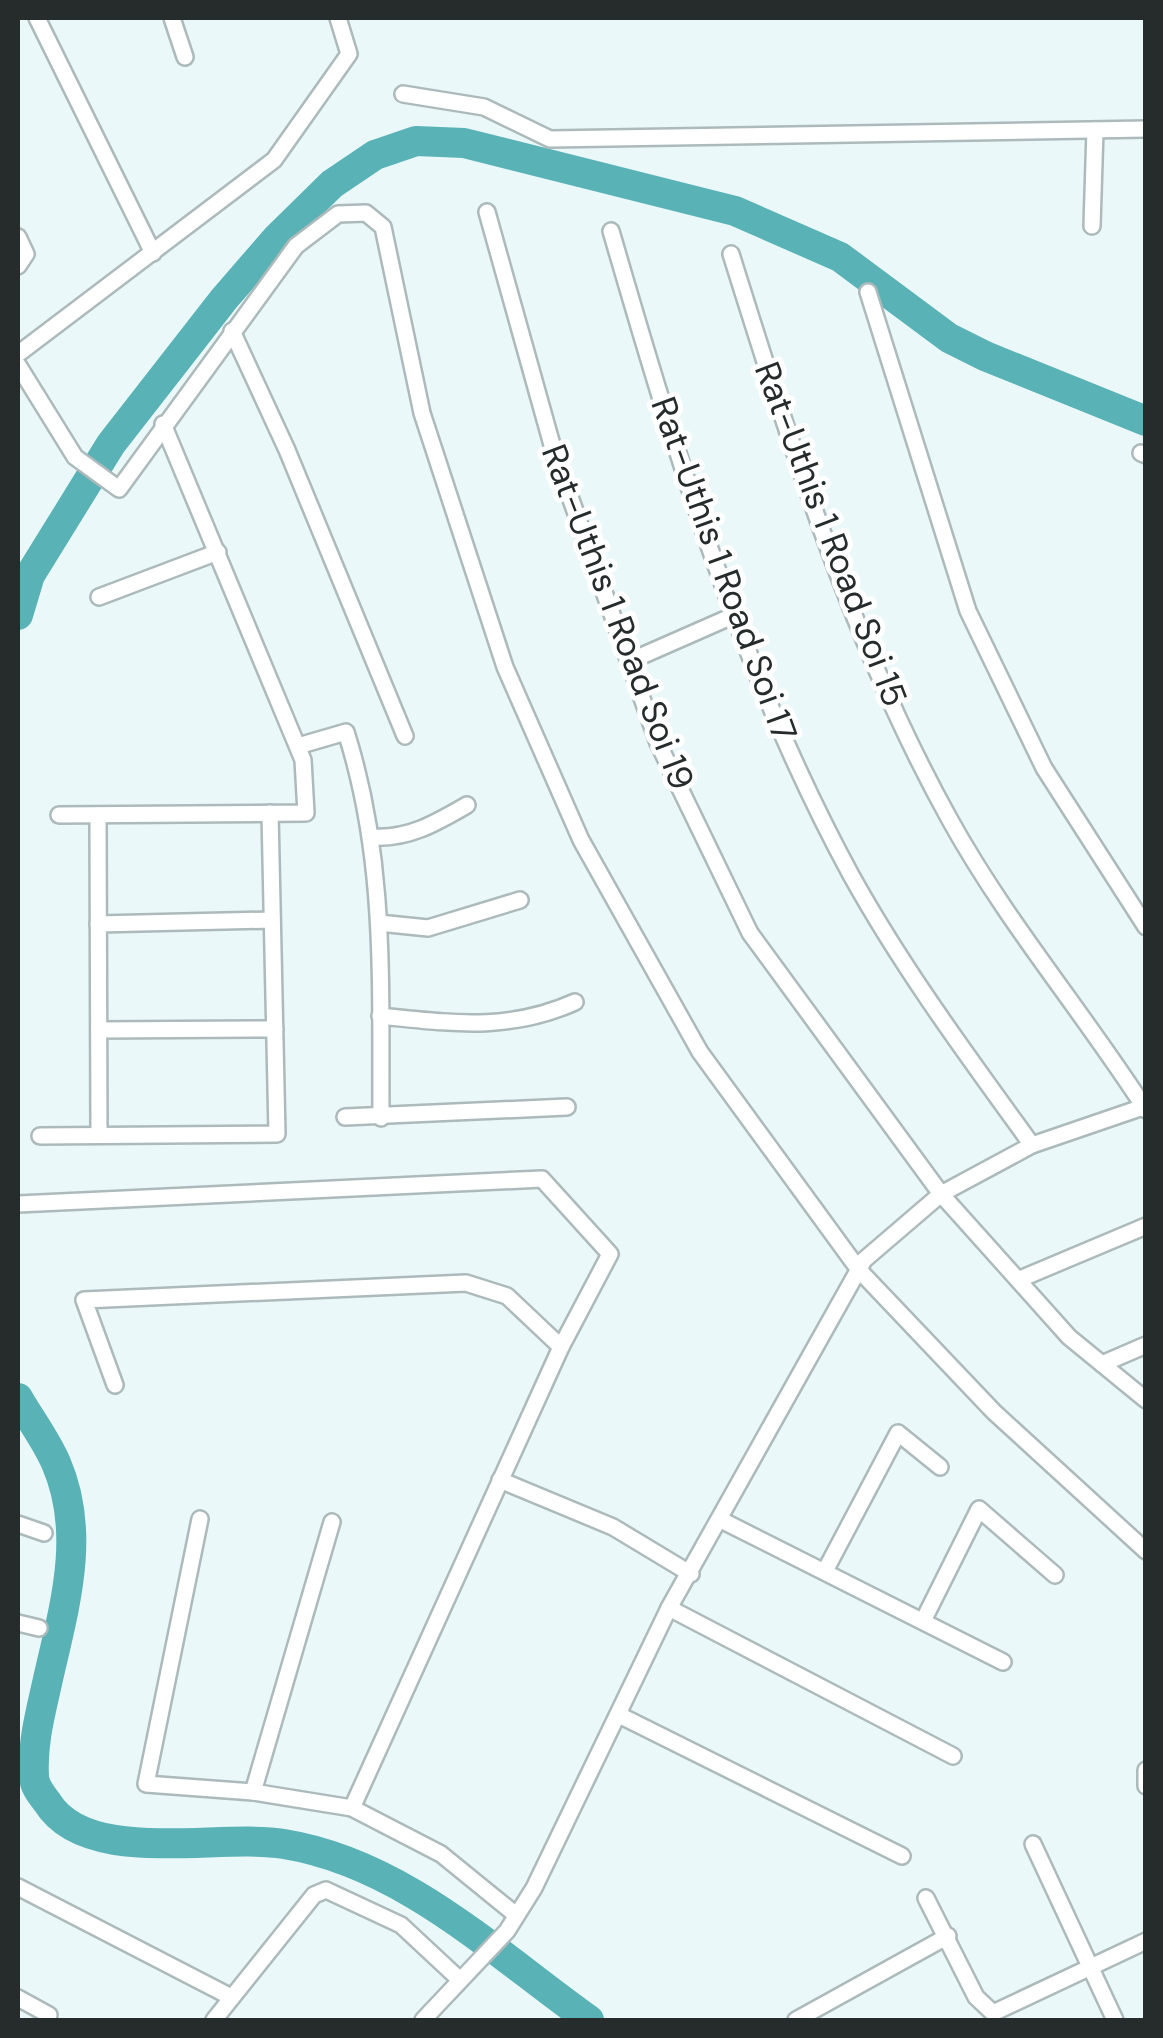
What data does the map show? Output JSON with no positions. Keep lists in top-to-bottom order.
{
  "streets": {
    "street": ["Rat-Uthis 1 Road Soi 15", "Rat-Uthis 1 Road Soi 17", "Rat-Uthis 1 Road Soi 19"]
  }
}
